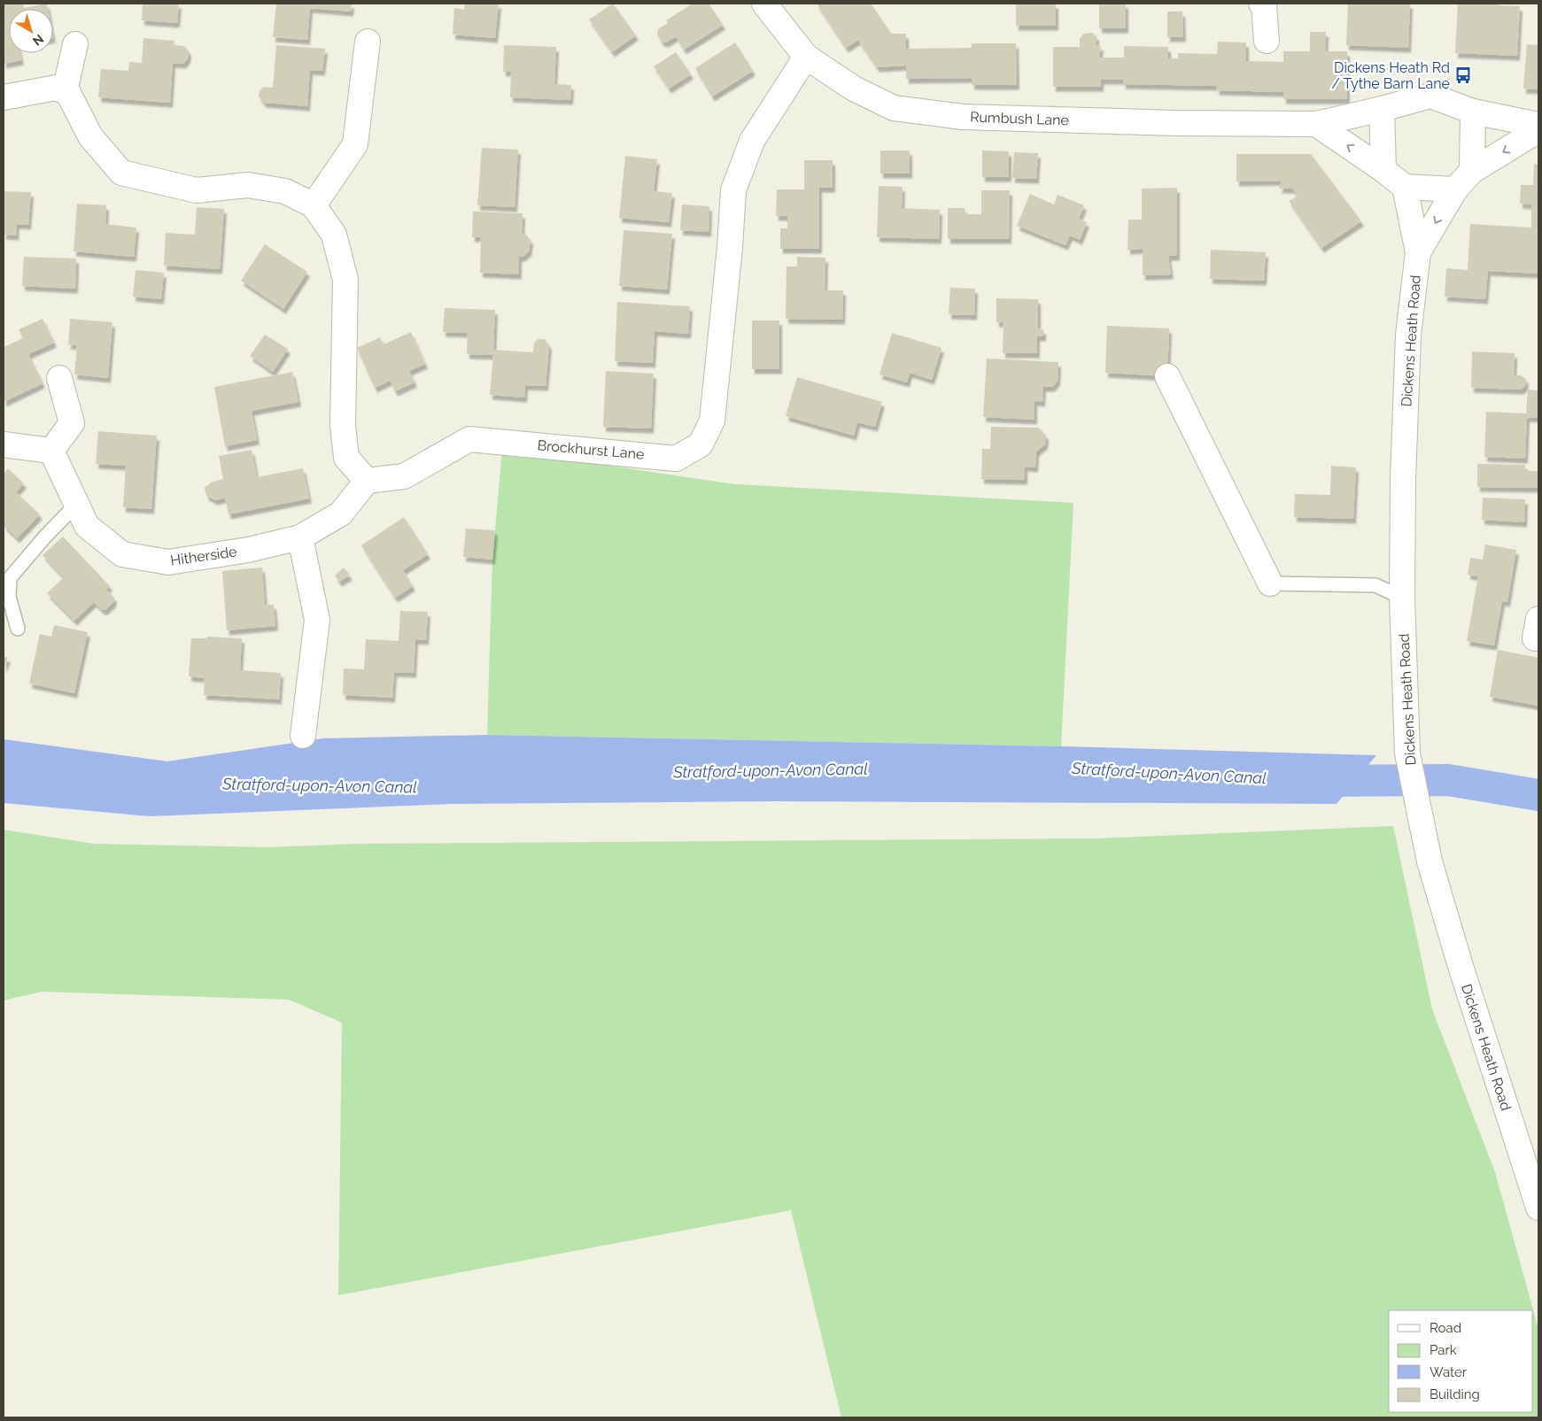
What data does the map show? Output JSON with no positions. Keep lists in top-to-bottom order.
{
  "streets": {
    "street": [
      "Rumbush Lane",
      "Dickens Heath Road",
      "Brockhurst Lane",
      "Hitherside"
    ]
  },
  "crossings": [
    ["Rumbush Lane", "Dickens Heath Road"],
    ["Rumbush Lane", "Brockhurst Lane"],
    ["Brockhurst Lane", "Hitherside"]
  ],
  "water": ["Stratford-upon-Avon Canal"],
  "places": {
    "bus stop": ["Dickens Heath Rd / Tythe Barn Lane"]
  },
  "legend": [
    "Road",
    "Park",
    "Water",
    "Building"
  ],
  "north": "bottom right"
}
